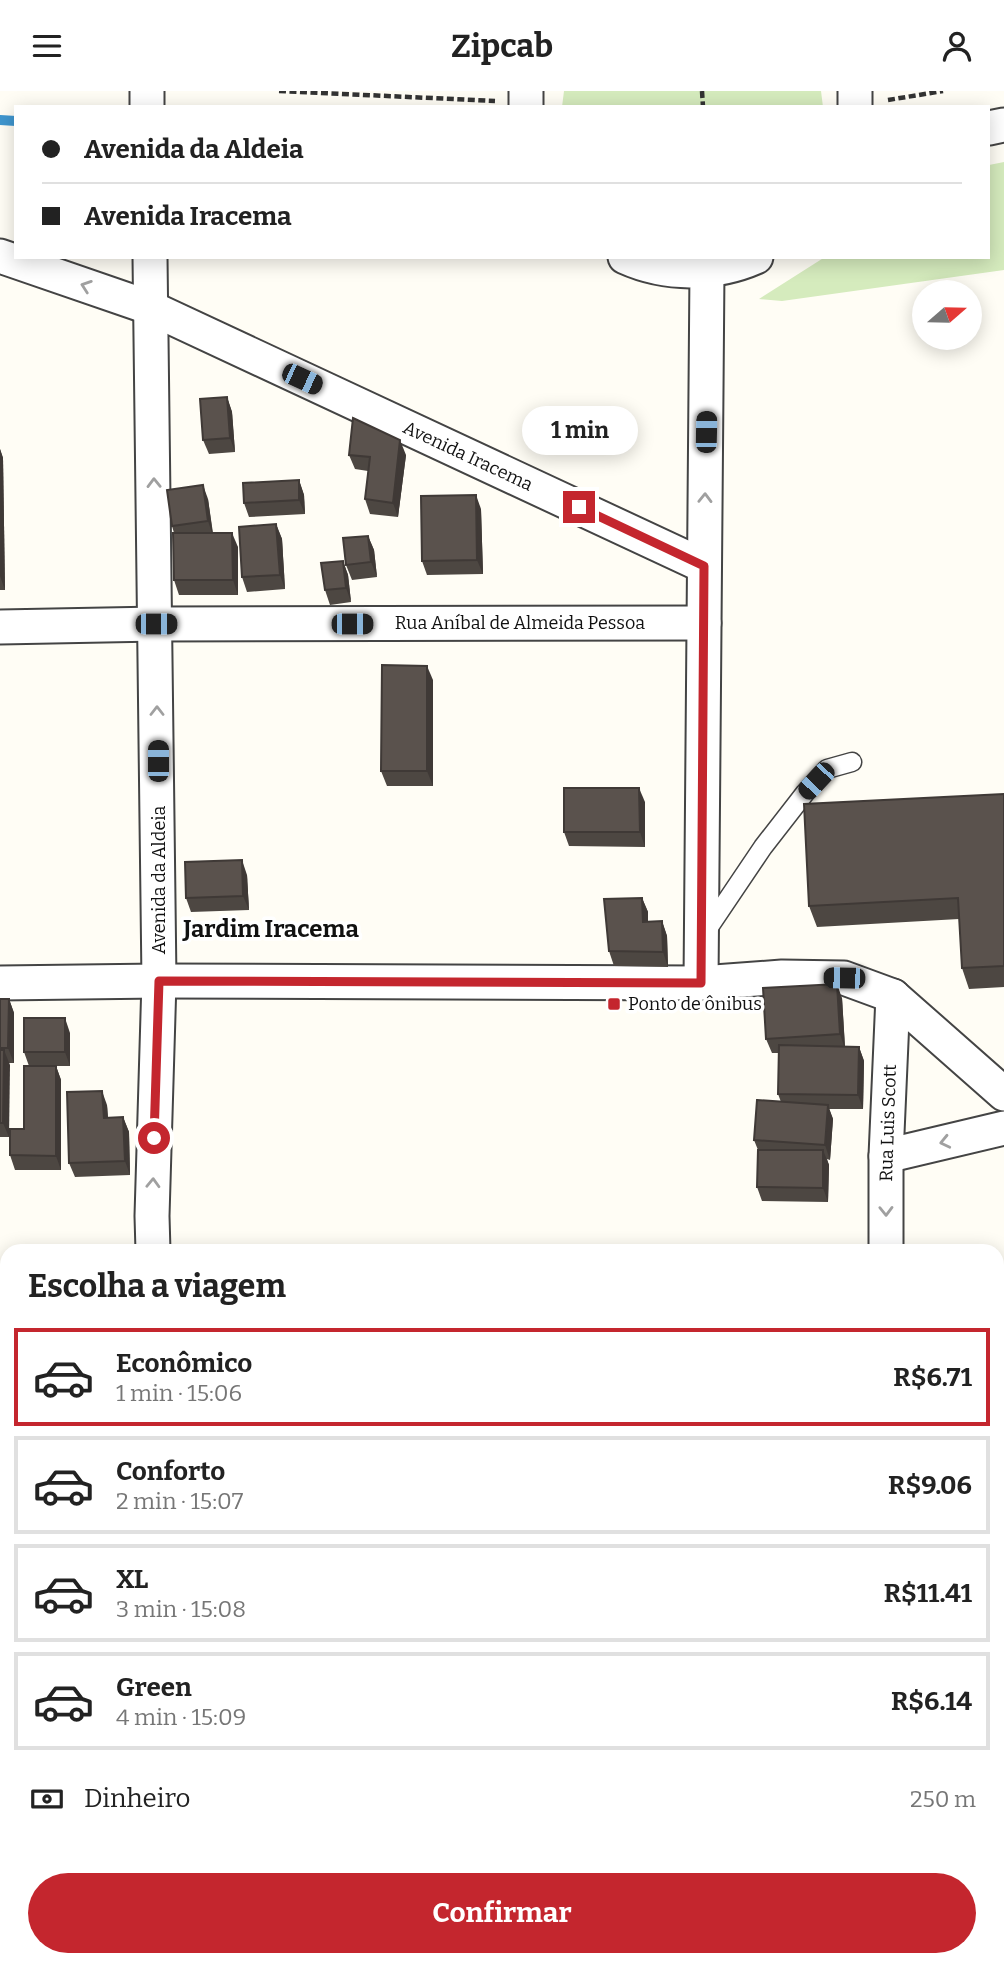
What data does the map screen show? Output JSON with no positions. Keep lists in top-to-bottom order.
{
  "streets": {
    "street": [
      "Avenida Iracema",
      "Rua Aníbal de Almeida Pessoa",
      "Avenida da Aldeia",
      "Rua Luis Scott"
    ]
  },
  "crossings": [
    ["Avenida Iracema", "Avenida da Aldeia"],
    ["Rua Aníbal de Almeida Pessoa", "Avenida da Aldeia"]
  ],
  "one_way": ["Avenida da Aldeia", "Rua Luis Scott"],
  "districts": ["Jardim Iracema"],
  "places": {
    "transit": ["Ponto de ônibus"]
  },
  "north": "right",
  "page": {
    "header": "Zipcab",
    "banner": ["Avenida da Aldeia", "Avenida Iracema"],
    "bubble": "1 min",
    "heading": "Escolha a viagem",
    "list": [
      {
        "name": "Econômico",
        "note": "1 min · 15:06",
        "value": "R$6.71"
      },
      {
        "name": "Conforto",
        "note": "2 min · 15:07",
        "value": "R$9.06"
      },
      {
        "name": "XL",
        "note": "3 min · 15:08",
        "value": "R$11.41"
      },
      {
        "name": "Green",
        "note": "4 min · 15:09",
        "value": "R$6.14"
      }
    ],
    "pay": ["Dinheiro", "250 m"],
    "buttons": "Confirmar"
  }
}
